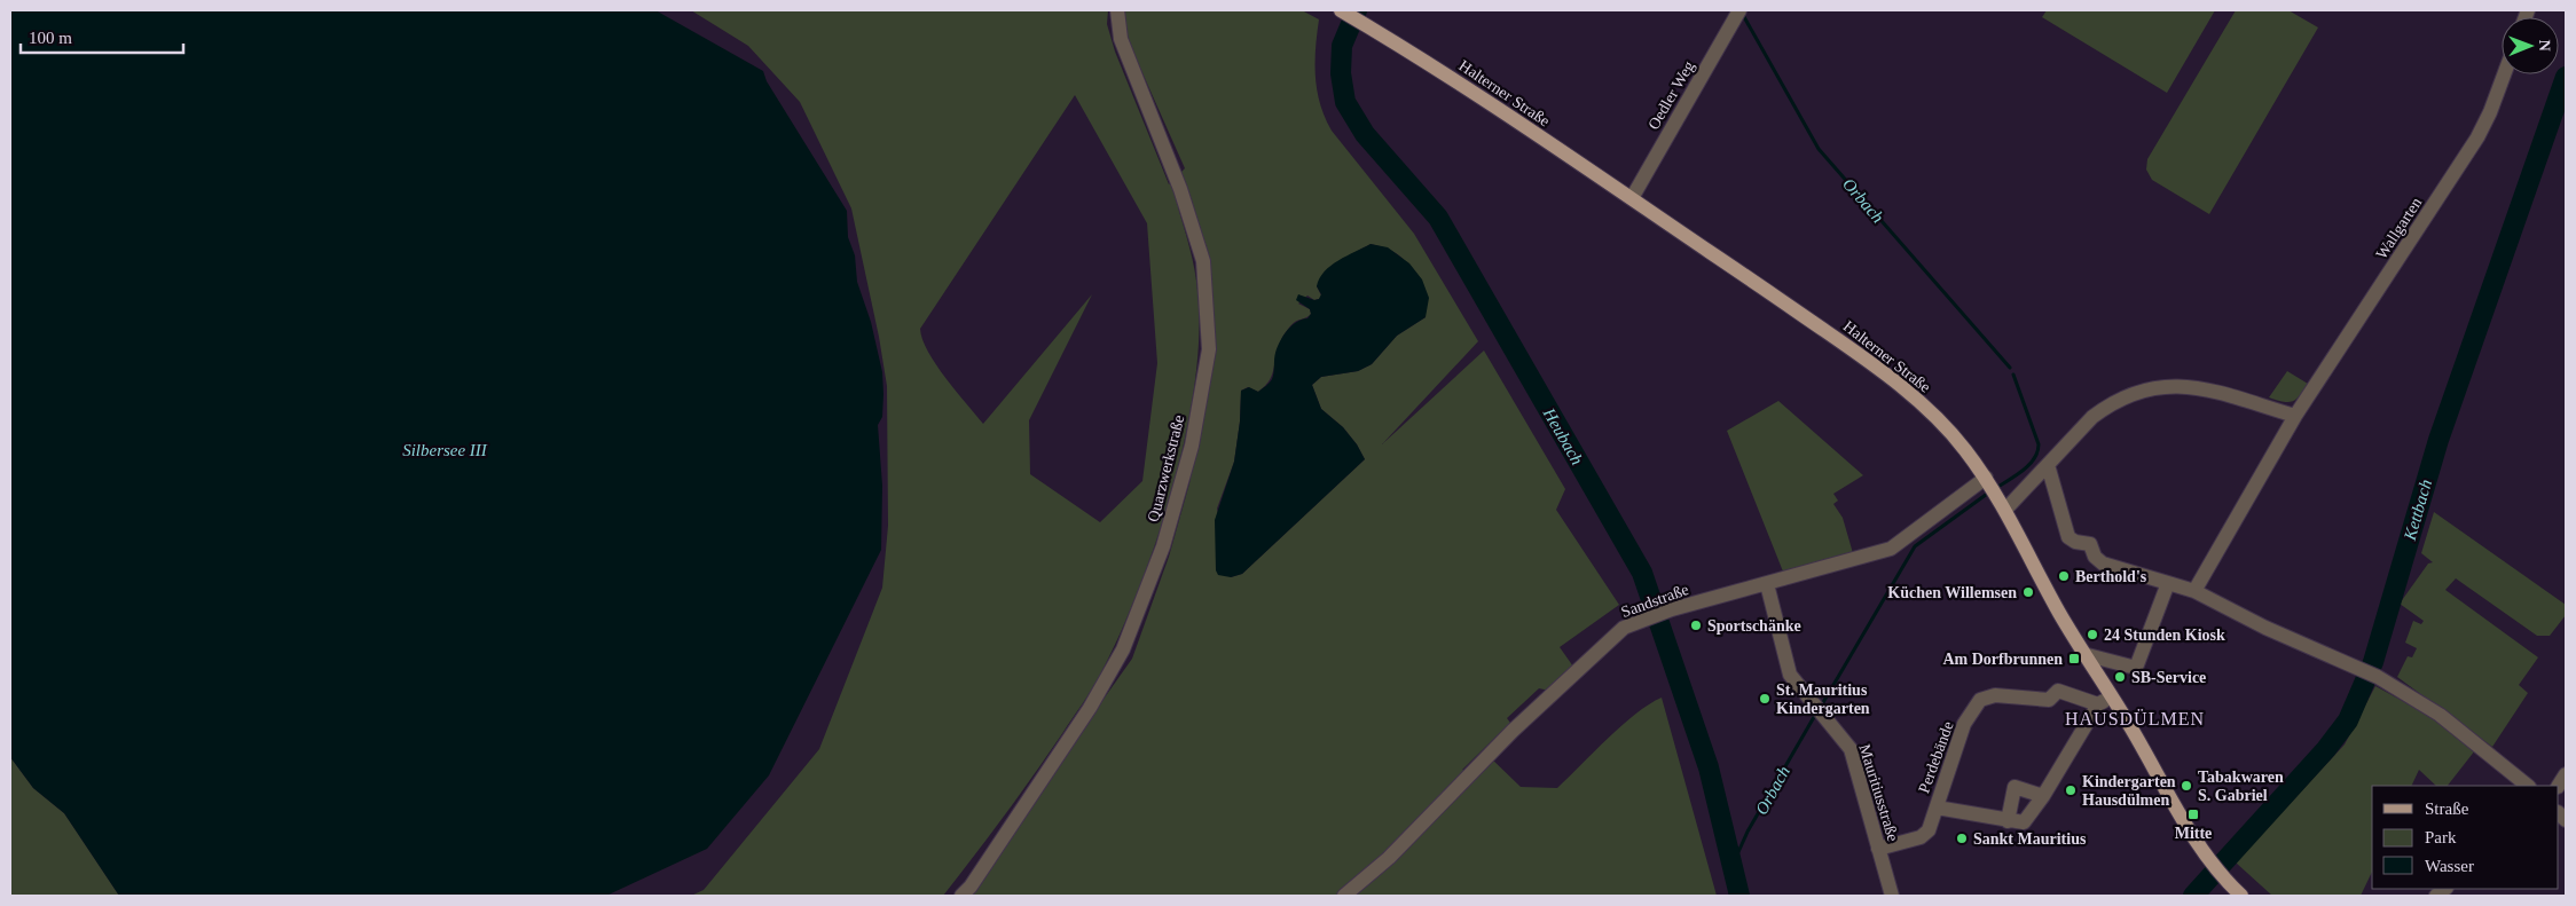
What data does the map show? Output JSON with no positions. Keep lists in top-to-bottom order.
{
  "streets": {
    "main road": ["Halterner Straße"],
    "street": [
      "Oedler Weg",
      "Wallgarten",
      "Quarzwerkstraße",
      "Sandstraße",
      "Perdebände",
      "Mauritiusstraße"
    ]
  },
  "crossings": [
    ["Halterner Straße", "Oedler Weg"],
    ["Halterner Straße", "Sandstraße"],
    ["Halterner Straße", "Perdebände"],
    ["Sandstraße", "Mauritiusstraße"],
    ["Perdebände", "Mauritiusstraße"]
  ],
  "districts": ["HAUSDÜLMEN"],
  "water": [
    "Orbach",
    "Heubach",
    "Silbersee III",
    "Kettbach"
  ],
  "places": {
    "other": [
      "Berthold's",
      "Küchen Willemsen",
      "Sportschänke",
      "24 Stunden Kiosk",
      "SB-Service",
      "St. Mauritius Kindergarten",
      "Tabakwaren S. Gabriel",
      "Kindergarten Hausdülmen",
      "Sankt Mauritius"
    ],
    "transit": ["Am Dorfbrunnen", "Mitte"]
  },
  "legend": ["Straße", "Park", "Wasser"],
  "scale_bar": "100 m",
  "north": "right"
}
